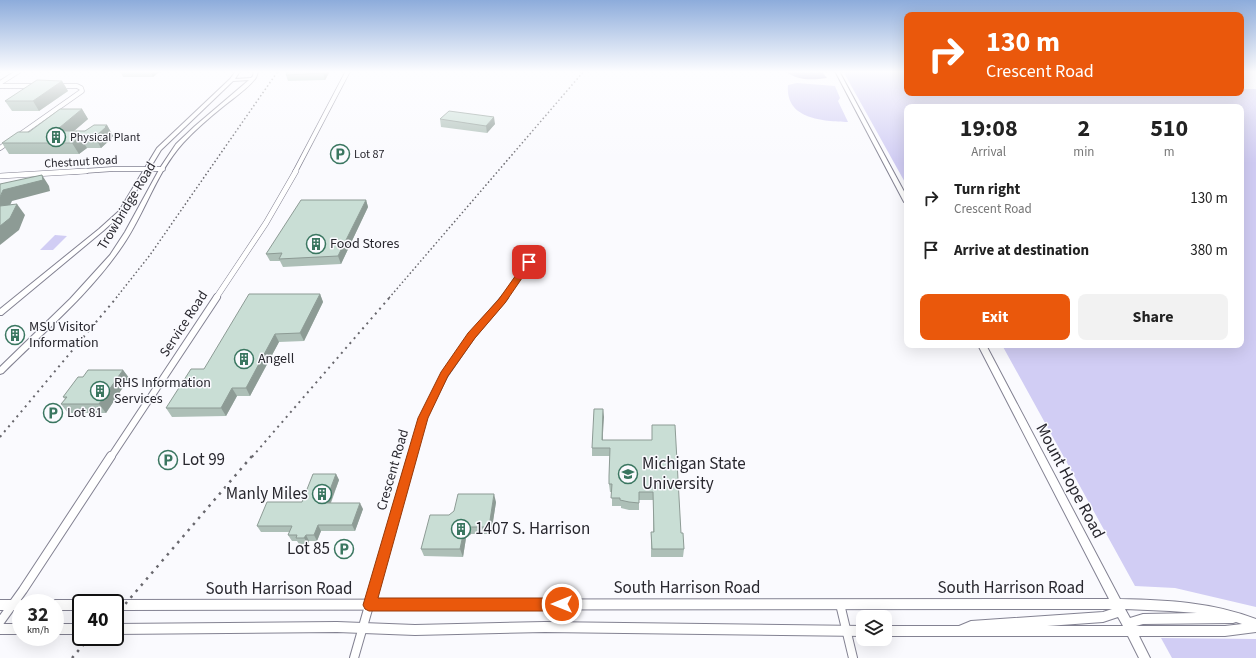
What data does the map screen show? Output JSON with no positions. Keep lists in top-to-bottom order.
{
  "streets": {
    "street": [
      "Chestnut Road",
      "Trowbridge Road",
      "Service Road",
      "Crescent Road",
      "Mount Hope Road",
      "South Harrison Road"
    ]
  },
  "crossings": [
    ["Chestnut Road", "Trowbridge Road"],
    ["Crescent Road", "South Harrison Road"],
    ["Mount Hope Road", "South Harrison Road"]
  ],
  "places": {
    "building": [
      "Physical Plant",
      "Food Stores",
      "MSU Visitor Information",
      "Angell",
      "RHS Information Services",
      "Manly Miles",
      "1407 S. Harrison"
    ],
    "parking": [
      "Lot 87",
      "Lot 81",
      "Lot 99",
      "Lot 85"
    ],
    "school or university": ["Michigan State University"]
  },
  "page": {
    "turn": ["130 m", "Crescent Road"],
    "eta": [
      "19:08",
      "Arrival",
      "2",
      "min",
      "510",
      "m"
    ],
    "list": [
      {
        "name": "Turn right",
        "note": "Crescent Road",
        "value": "130 m"
      },
      {
        "name": "Arrive at destination",
        "value": "380 m"
      }
    ],
    "buttons": ["Exit", "Share"],
    "speed": "32 km/h",
    "limit": "40"
  }
}
